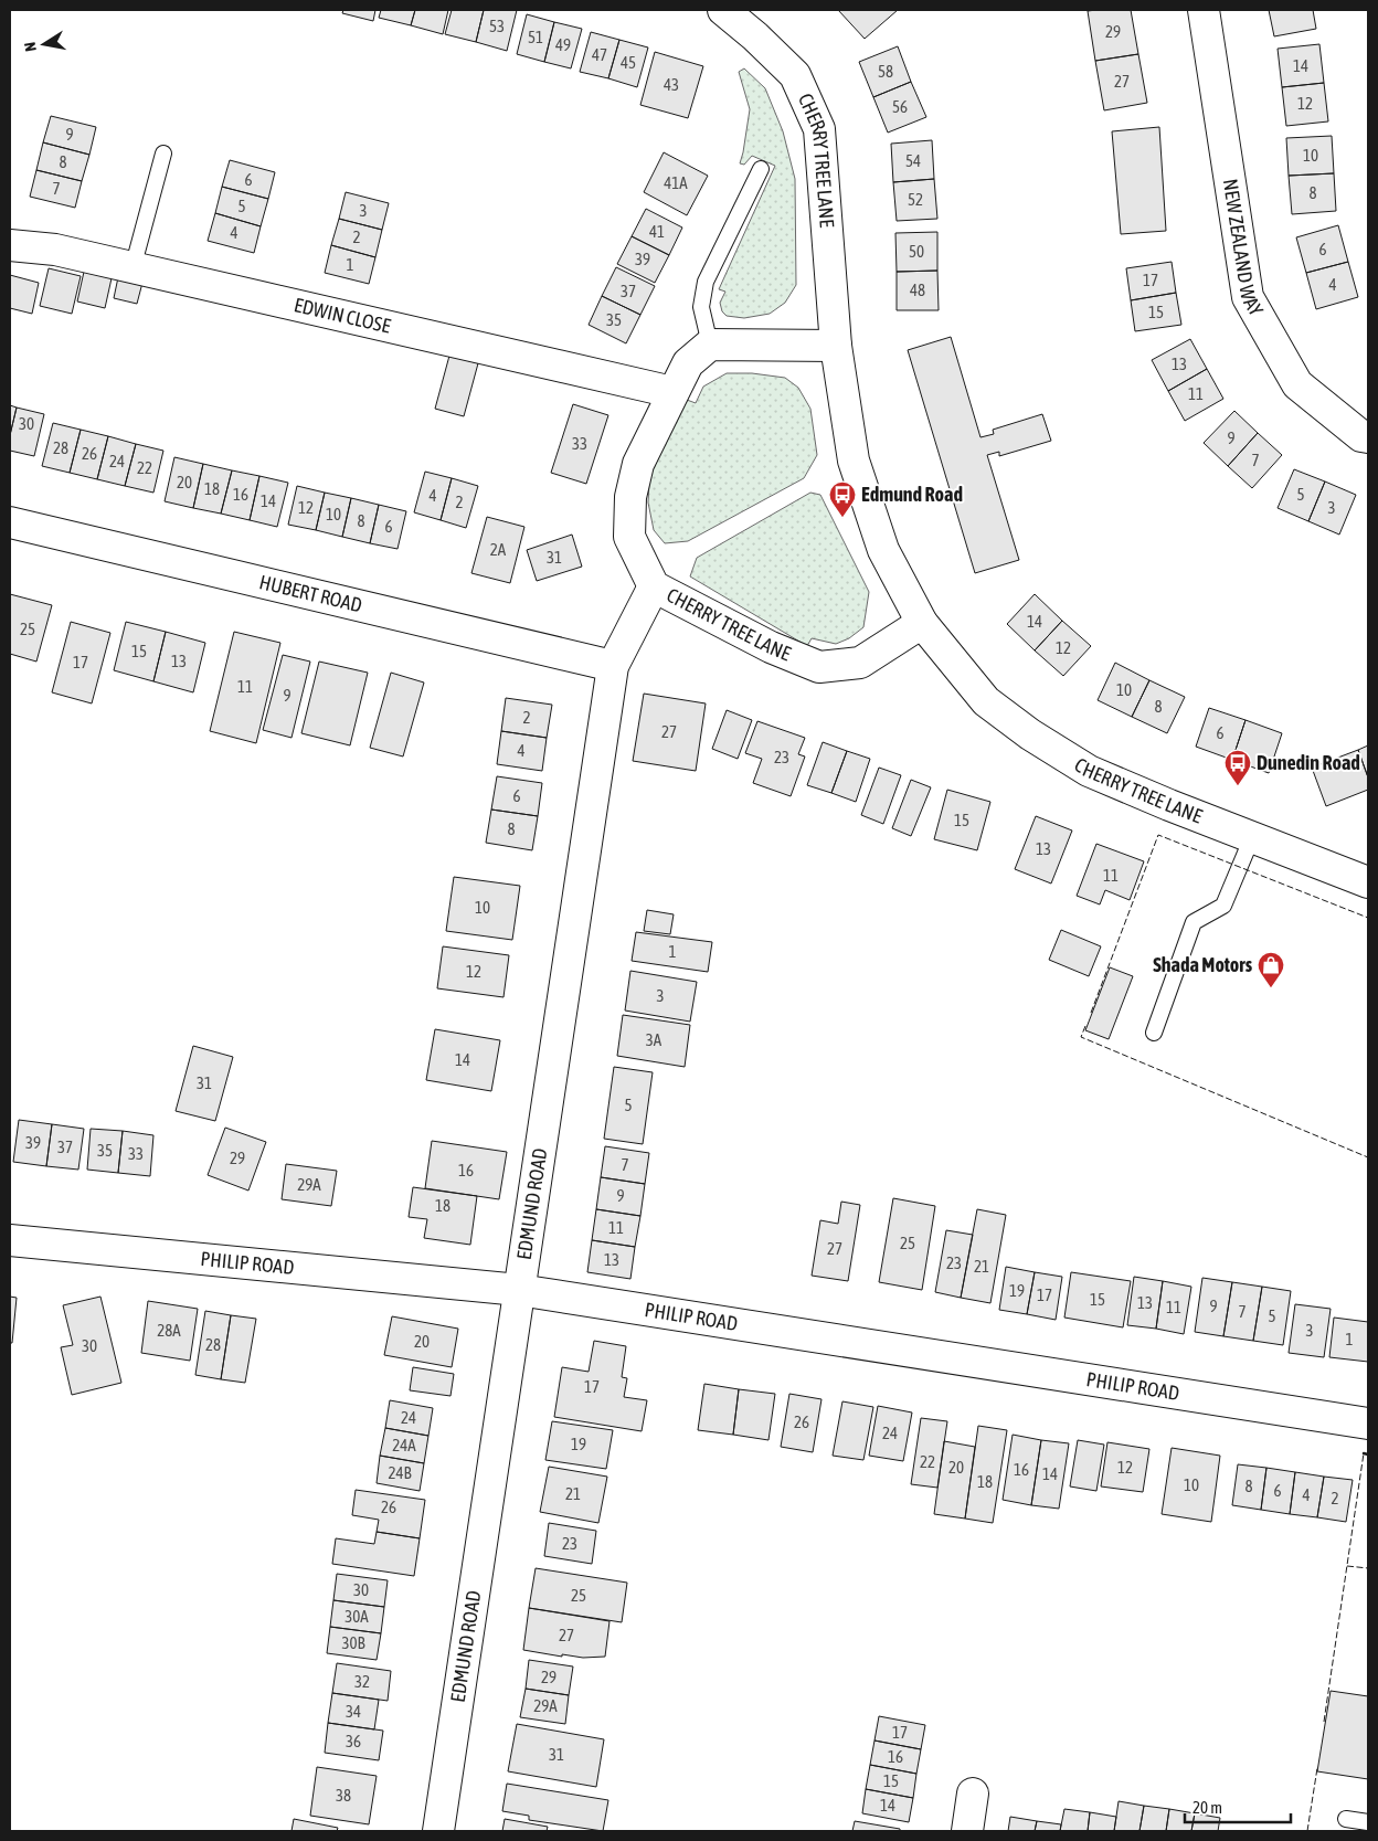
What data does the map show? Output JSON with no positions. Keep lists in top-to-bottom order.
{
  "streets": {
    "street": [
      "CHERRY TREE LANE",
      "NEW ZEALAND WAY",
      "EDWIN CLOSE",
      "HUBERT ROAD",
      "EDMUND ROAD",
      "PHILIP ROAD"
    ]
  },
  "crossings": [
    ["CHERRY TREE LANE", "EDWIN CLOSE"],
    ["CHERRY TREE LANE", "EDMUND ROAD"],
    ["HUBERT ROAD", "EDMUND ROAD"],
    ["EDMUND ROAD", "PHILIP ROAD"]
  ],
  "places": {
    "bus stop": ["Edmund Road", "Dunedin Road"],
    "shop": ["Shada Motors"]
  },
  "house_numbers": [
    "53",
    "29",
    "51",
    "49",
    "47",
    "45",
    "14",
    "58",
    "27",
    "43",
    "12",
    "56",
    "9",
    "10",
    "54",
    "8",
    "6",
    "41A",
    "7",
    "8",
    "52",
    "5",
    "3",
    "41",
    "4",
    "2",
    "6",
    "50",
    "39",
    "1",
    "17",
    "4",
    "48",
    "37",
    "15",
    "35",
    "13",
    "11",
    "30",
    "9",
    "33",
    "28",
    "26",
    "7",
    "24",
    "22",
    "20",
    "18",
    "16",
    "5",
    "4",
    "14",
    "2",
    "12",
    "3",
    "10",
    "8",
    "6",
    "2A",
    "31",
    "14",
    "25",
    "12",
    "15",
    "13",
    "17",
    "11",
    "10",
    "9",
    "8",
    "2",
    "27",
    "6",
    "4",
    "23",
    "6",
    "15",
    "8",
    "13",
    "11",
    "10",
    "1",
    "12",
    "3",
    "3A",
    "14",
    "31",
    "5",
    "39",
    "37",
    "35",
    "33",
    "29",
    "7",
    "16",
    "29A",
    "9",
    "18",
    "11",
    "25",
    "27",
    "13",
    "23",
    "21",
    "19",
    "17",
    "15",
    "13",
    "9",
    "11",
    "7",
    "5",
    "28A",
    "3",
    "1",
    "20",
    "28",
    "30",
    "17",
    "24",
    "26",
    "24",
    "19",
    "24A",
    "22",
    "20",
    "12",
    "16",
    "24B",
    "14",
    "18",
    "10",
    "8",
    "6",
    "21",
    "4",
    "2",
    "26",
    "23",
    "30",
    "25",
    "30A",
    "27",
    "30B",
    "29",
    "32",
    "29A",
    "34",
    "17",
    "36",
    "31",
    "16",
    "15",
    "38",
    "14"
  ],
  "scale_bar": "20 m",
  "north": "left"
}
